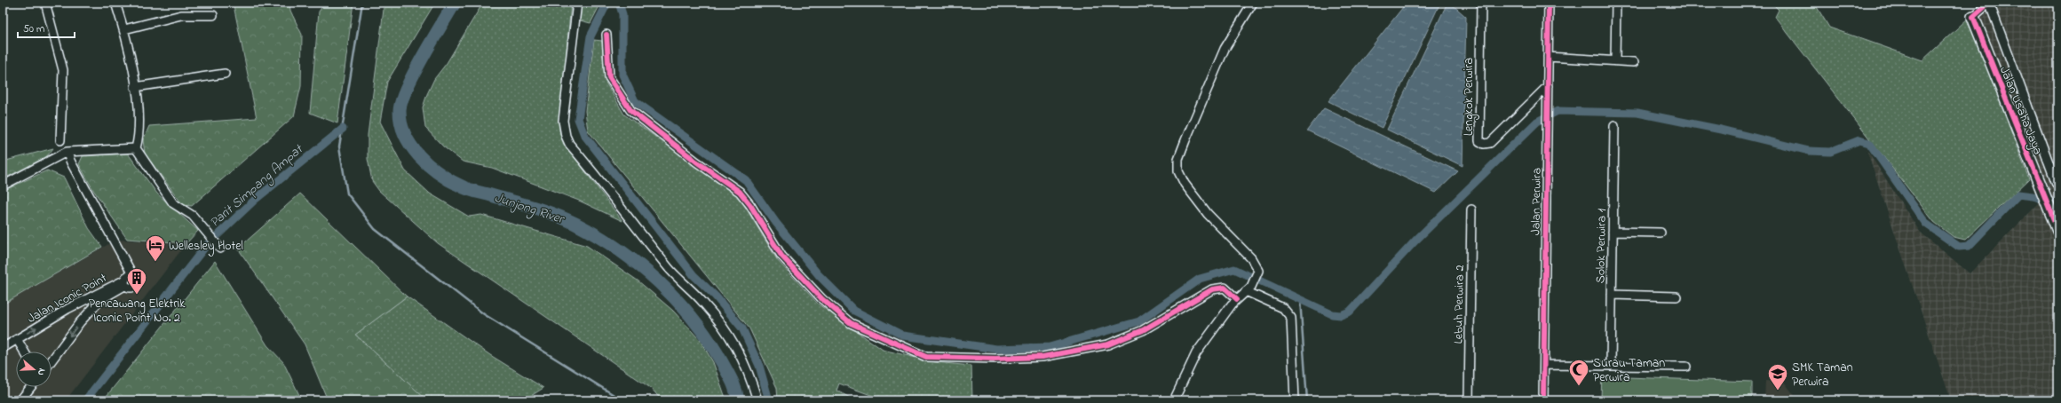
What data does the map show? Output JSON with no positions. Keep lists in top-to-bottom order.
{
  "streets": {
    "street": [
      "Lengkok Perwira",
      "Jalan Usaha Jaya",
      "Jalan Perwira",
      "Solok Perwira 1",
      "Jalan Iconic Point",
      "Lebuh Perwira 2"
    ]
  },
  "crossings": [
    ["Lengkok Perwira", "Jalan Perwira"]
  ],
  "water": ["Parit Simpang Ampat", "Junjong River"],
  "places": {
    "hotel": ["Wellesley Hotel"],
    "building": ["Pencawang Elektrik Iconic Point No. 2"],
    "mosque": ["Surau Taman Perwira"],
    "school or university": ["SMK Taman Perwira"]
  },
  "scale_bar": "50 m",
  "north": "right"
}
